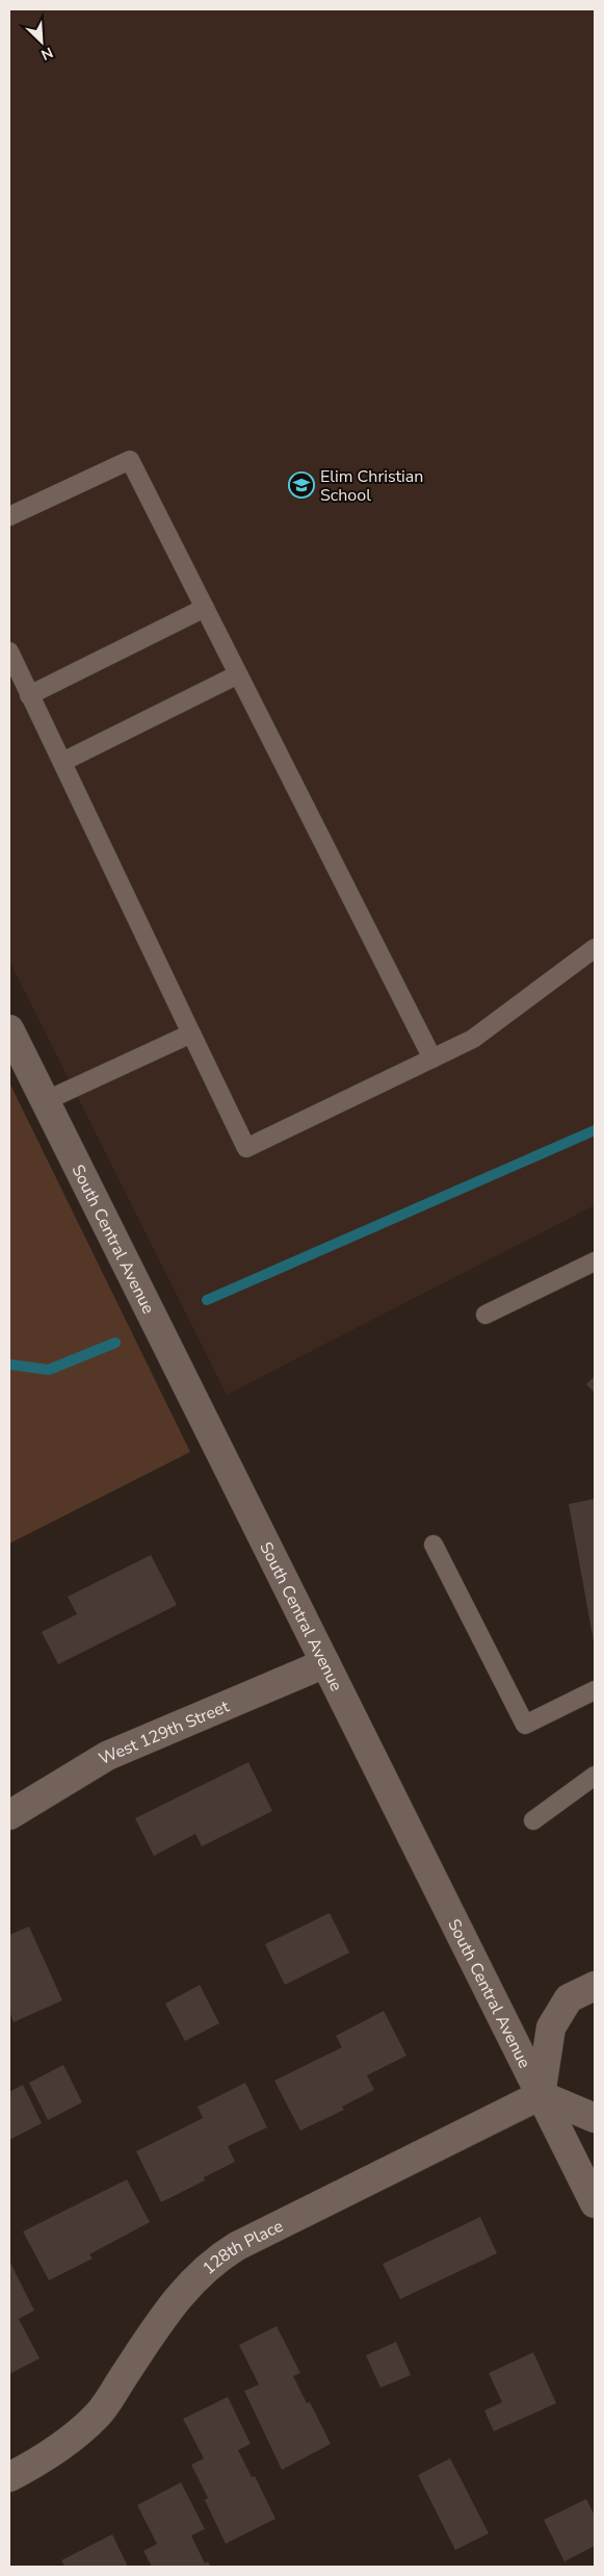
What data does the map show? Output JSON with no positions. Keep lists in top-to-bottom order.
{
  "streets": {
    "street": ["South Central Avenue", "West 129th Street", "128th Place"]
  },
  "crossings": [
    ["South Central Avenue", "West 129th Street"],
    ["South Central Avenue", "128th Place"]
  ],
  "places": {
    "school or university": ["Elim Christian School"]
  },
  "north": "bottom right"
}
